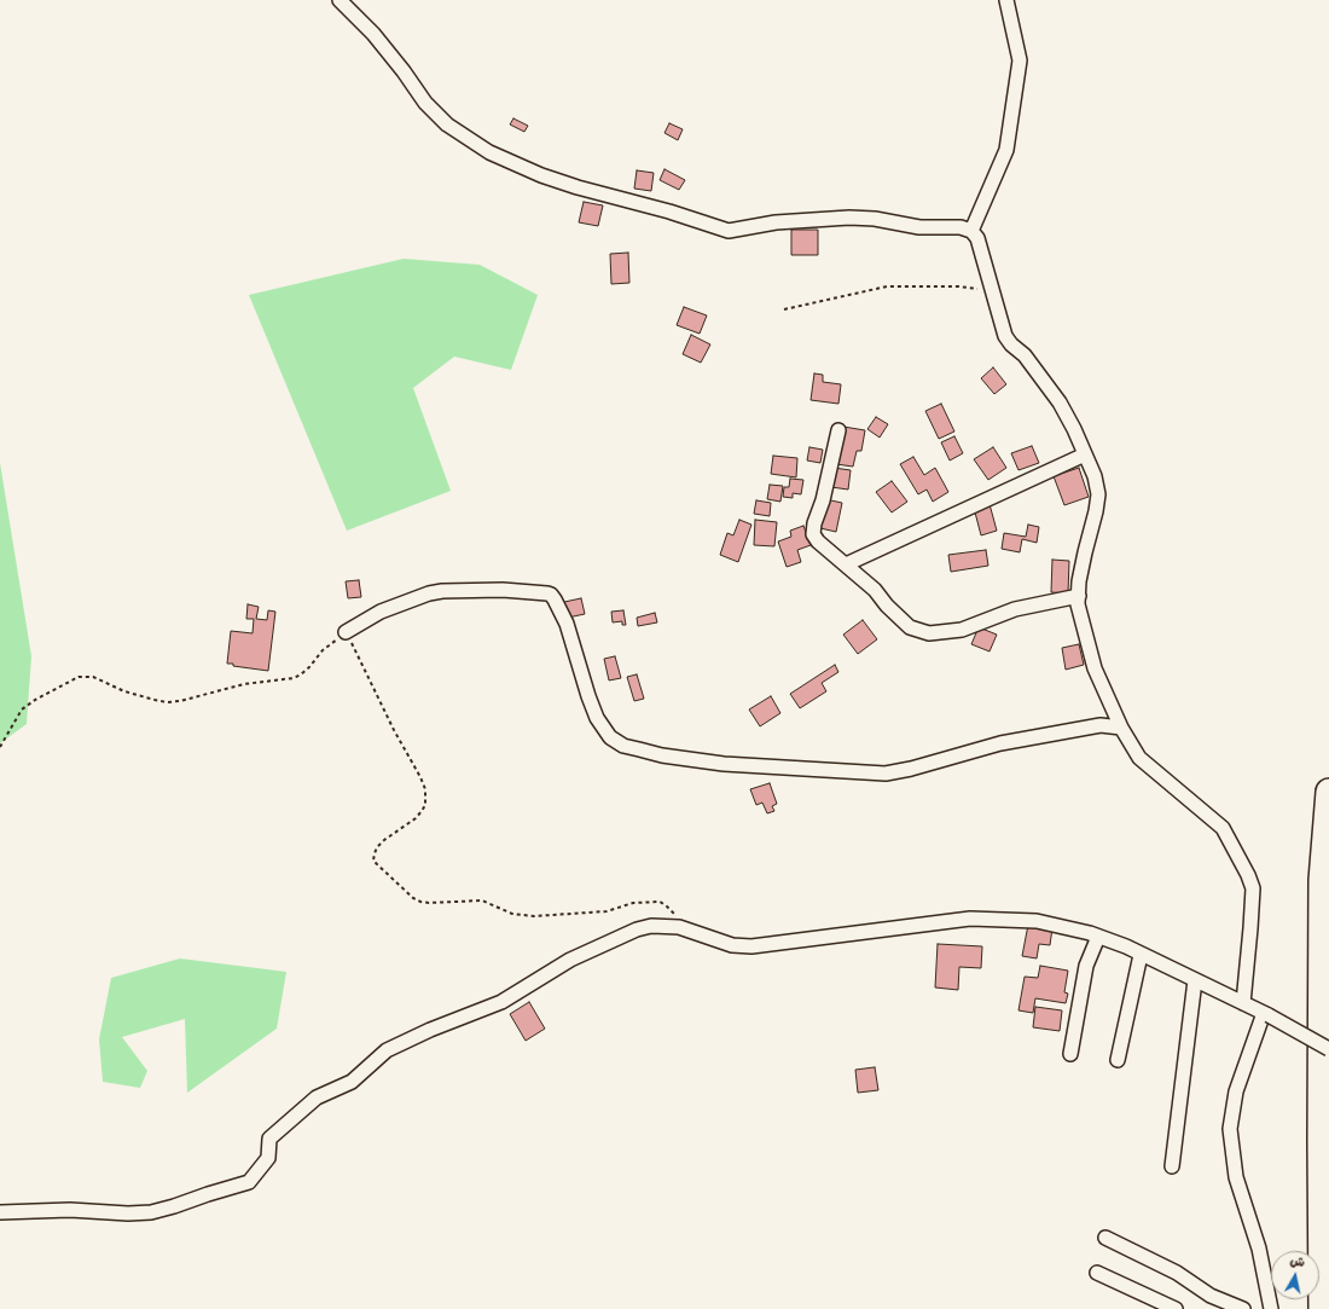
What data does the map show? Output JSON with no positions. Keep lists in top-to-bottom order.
{
  "north": "top"
}
